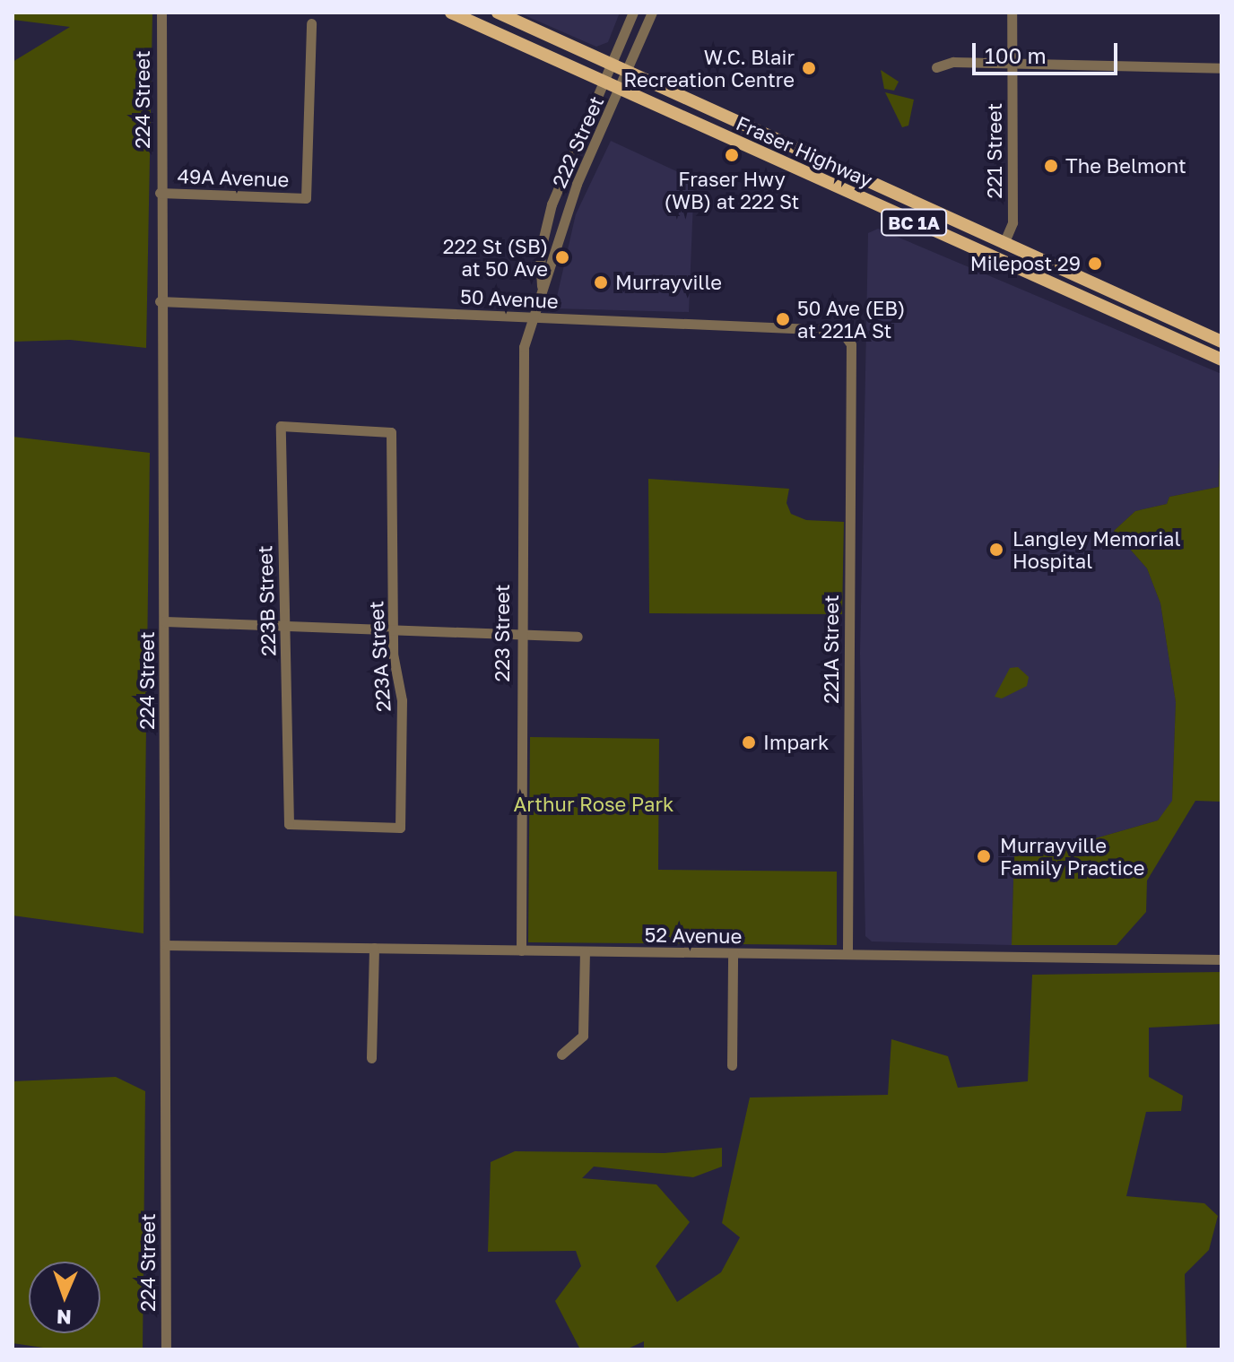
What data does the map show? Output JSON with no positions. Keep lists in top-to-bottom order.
{
  "streets": {
    "main road": ["Fraser Highway", "BC 1A"],
    "street": [
      "224 Street",
      "222 Street",
      "221 Street",
      "49A Avenue",
      "50 Avenue",
      "223B Street",
      "223 Street",
      "221A Street",
      "223A Street",
      "52 Avenue"
    ]
  },
  "crossings": [
    ["224 Street", "49A Avenue"],
    ["224 Street", "50 Avenue"],
    ["224 Street", "52 Avenue"],
    ["222 Street", "Fraser Highway"],
    ["222 Street", "50 Avenue"],
    ["222 Street", "223 Street"],
    ["221 Street", "Fraser Highway"],
    ["50 Avenue", "223 Street"],
    ["50 Avenue", "221A Street"],
    ["223B Street", "223A Street"],
    ["223 Street", "52 Avenue"],
    ["221A Street", "52 Avenue"]
  ],
  "parks": ["Arthur Rose Park"],
  "places": [
    "W.C. Blair Recreation Centre",
    "Fraser Hwy (WB) at 222 St",
    "The Belmont",
    "222 St (SB) at 50 Ave",
    "Milepost 29",
    "Murrayville",
    "50 Ave (EB) at 221A St",
    "Langley Memorial Hospital",
    "Impark",
    "Murrayville Family Practice"
  ],
  "scale_bar": "100 m",
  "north": "bottom"
}
